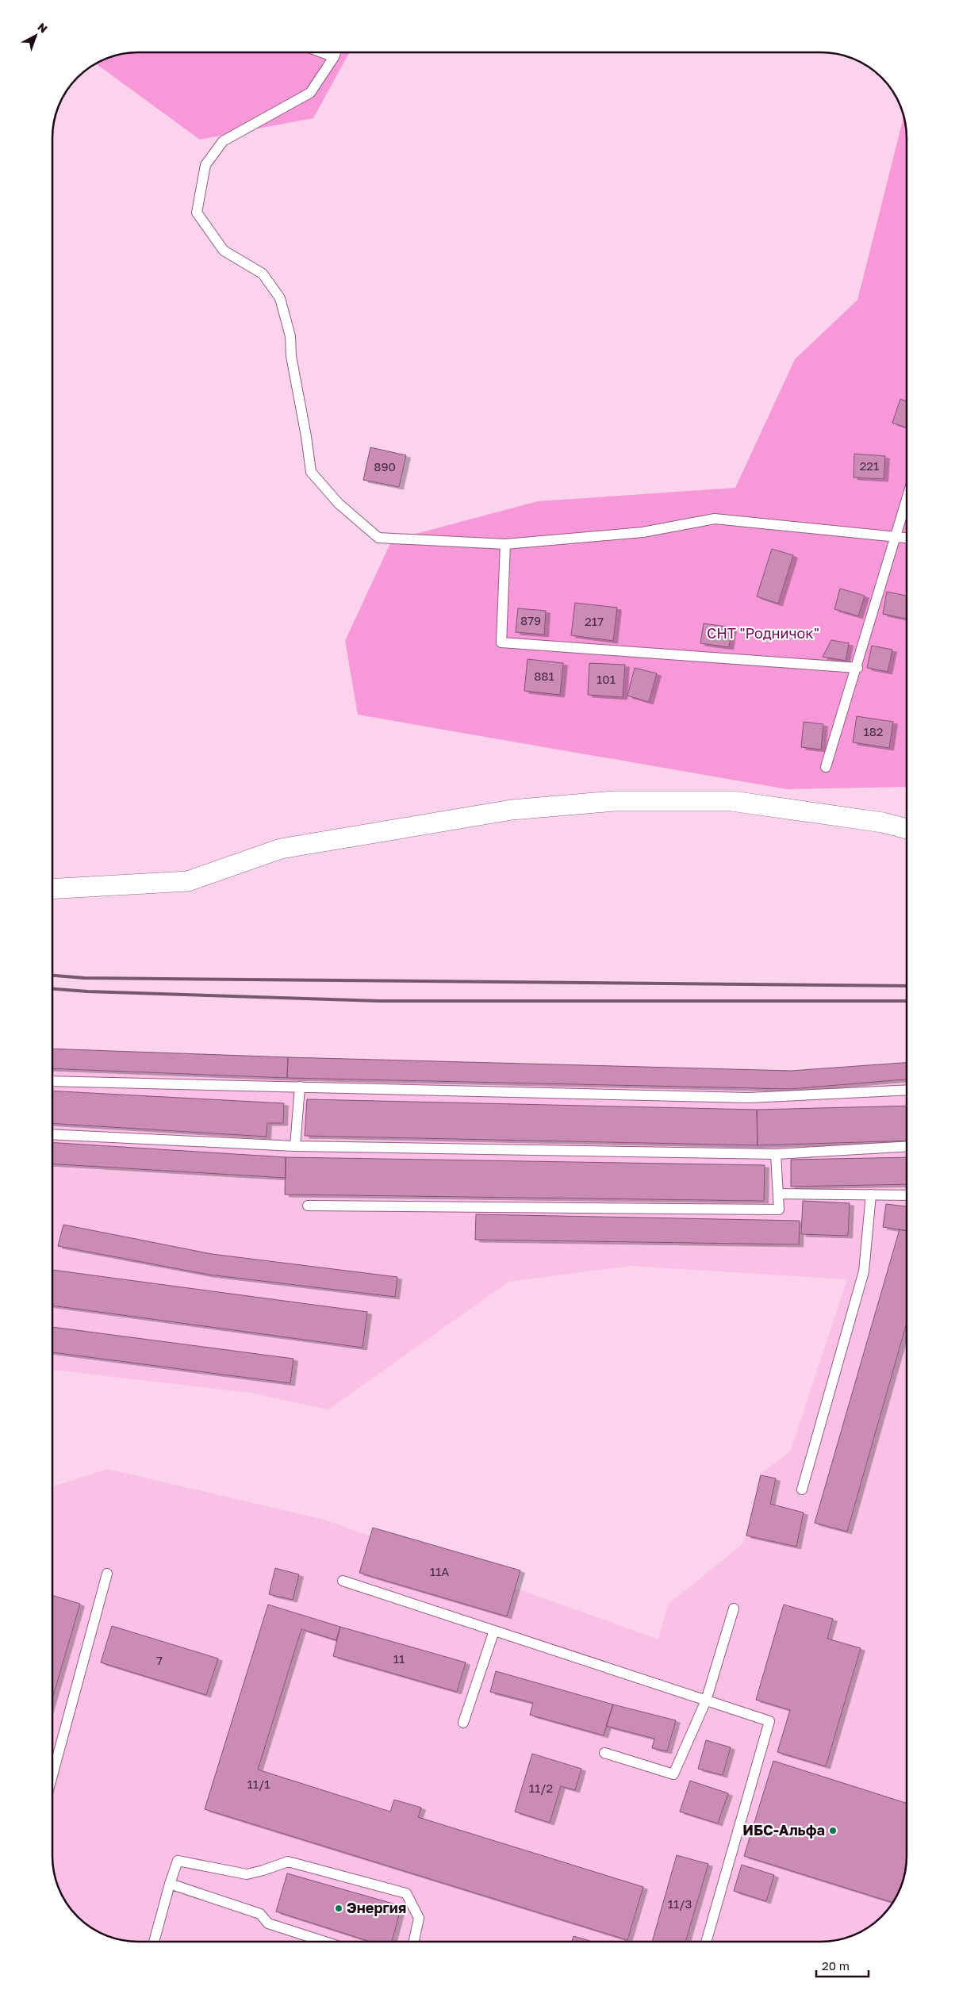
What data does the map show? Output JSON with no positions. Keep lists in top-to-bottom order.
{
  "parks": ["СНТ \"Родничок\""],
  "places": ["ИБС-Альфа", "Энергия"],
  "house_numbers": [
    "221",
    "890",
    "879",
    "217",
    "881",
    "101",
    "182",
    "11А",
    "11",
    "7",
    "11/1",
    "11/2",
    "11/3"
  ],
  "scale_bar": "20 m",
  "north": "top right"
}
